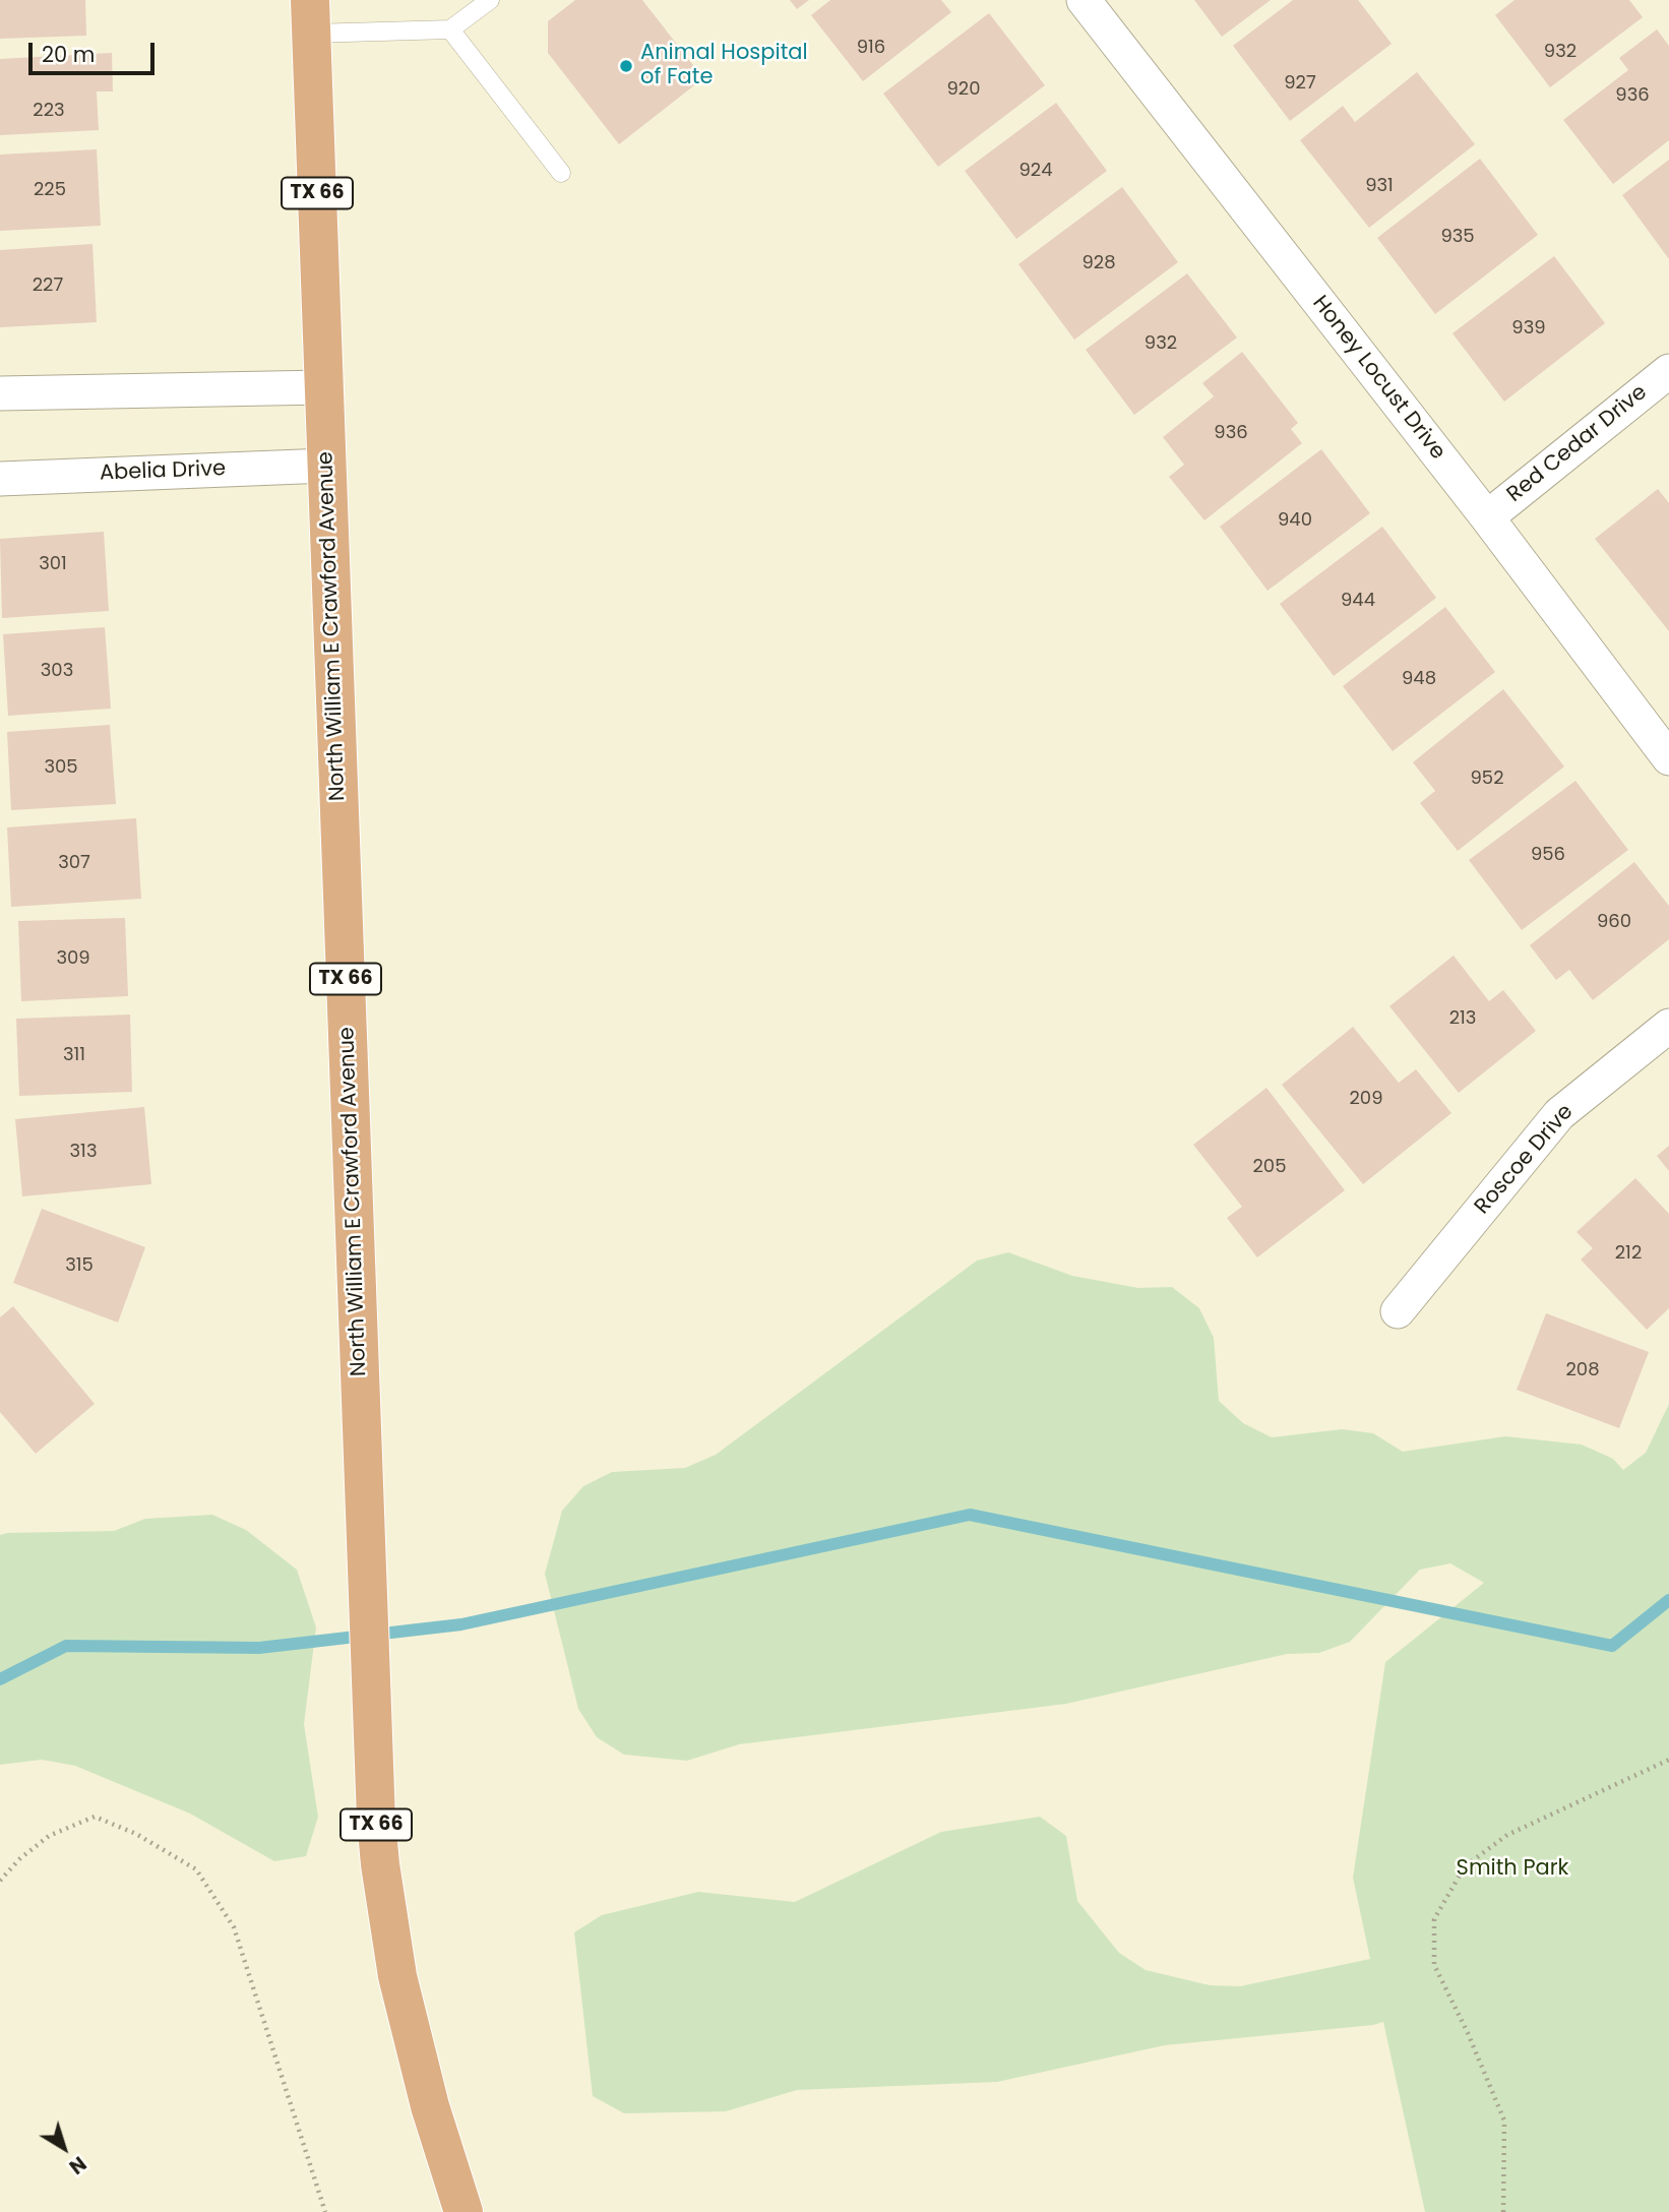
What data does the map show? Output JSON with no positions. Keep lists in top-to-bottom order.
{
  "streets": {
    "main road": ["TX 66", "North William E Crawford Avenue"],
    "street": [
      "Honey Locust Drive",
      "Red Cedar Drive",
      "Abelia Drive",
      "Roscoe Drive"
    ]
  },
  "crossings": [
    ["Honey Locust Drive", "Red Cedar Drive"],
    ["Abelia Drive", "North William E Crawford Avenue"]
  ],
  "parks": ["Smith Park"],
  "places": ["Animal Hospital of Fate"],
  "house_numbers": [
    "916",
    "932",
    "927",
    "920",
    "936",
    "223",
    "924",
    "931",
    "225",
    "935",
    "928",
    "227",
    "939",
    "932",
    "936",
    "940",
    "301",
    "944",
    "303",
    "948",
    "305",
    "952",
    "956",
    "307",
    "960",
    "309",
    "213",
    "311",
    "209",
    "313",
    "205",
    "212",
    "315",
    "208"
  ],
  "scale_bar": "20 m",
  "north": "bottom right"
}
